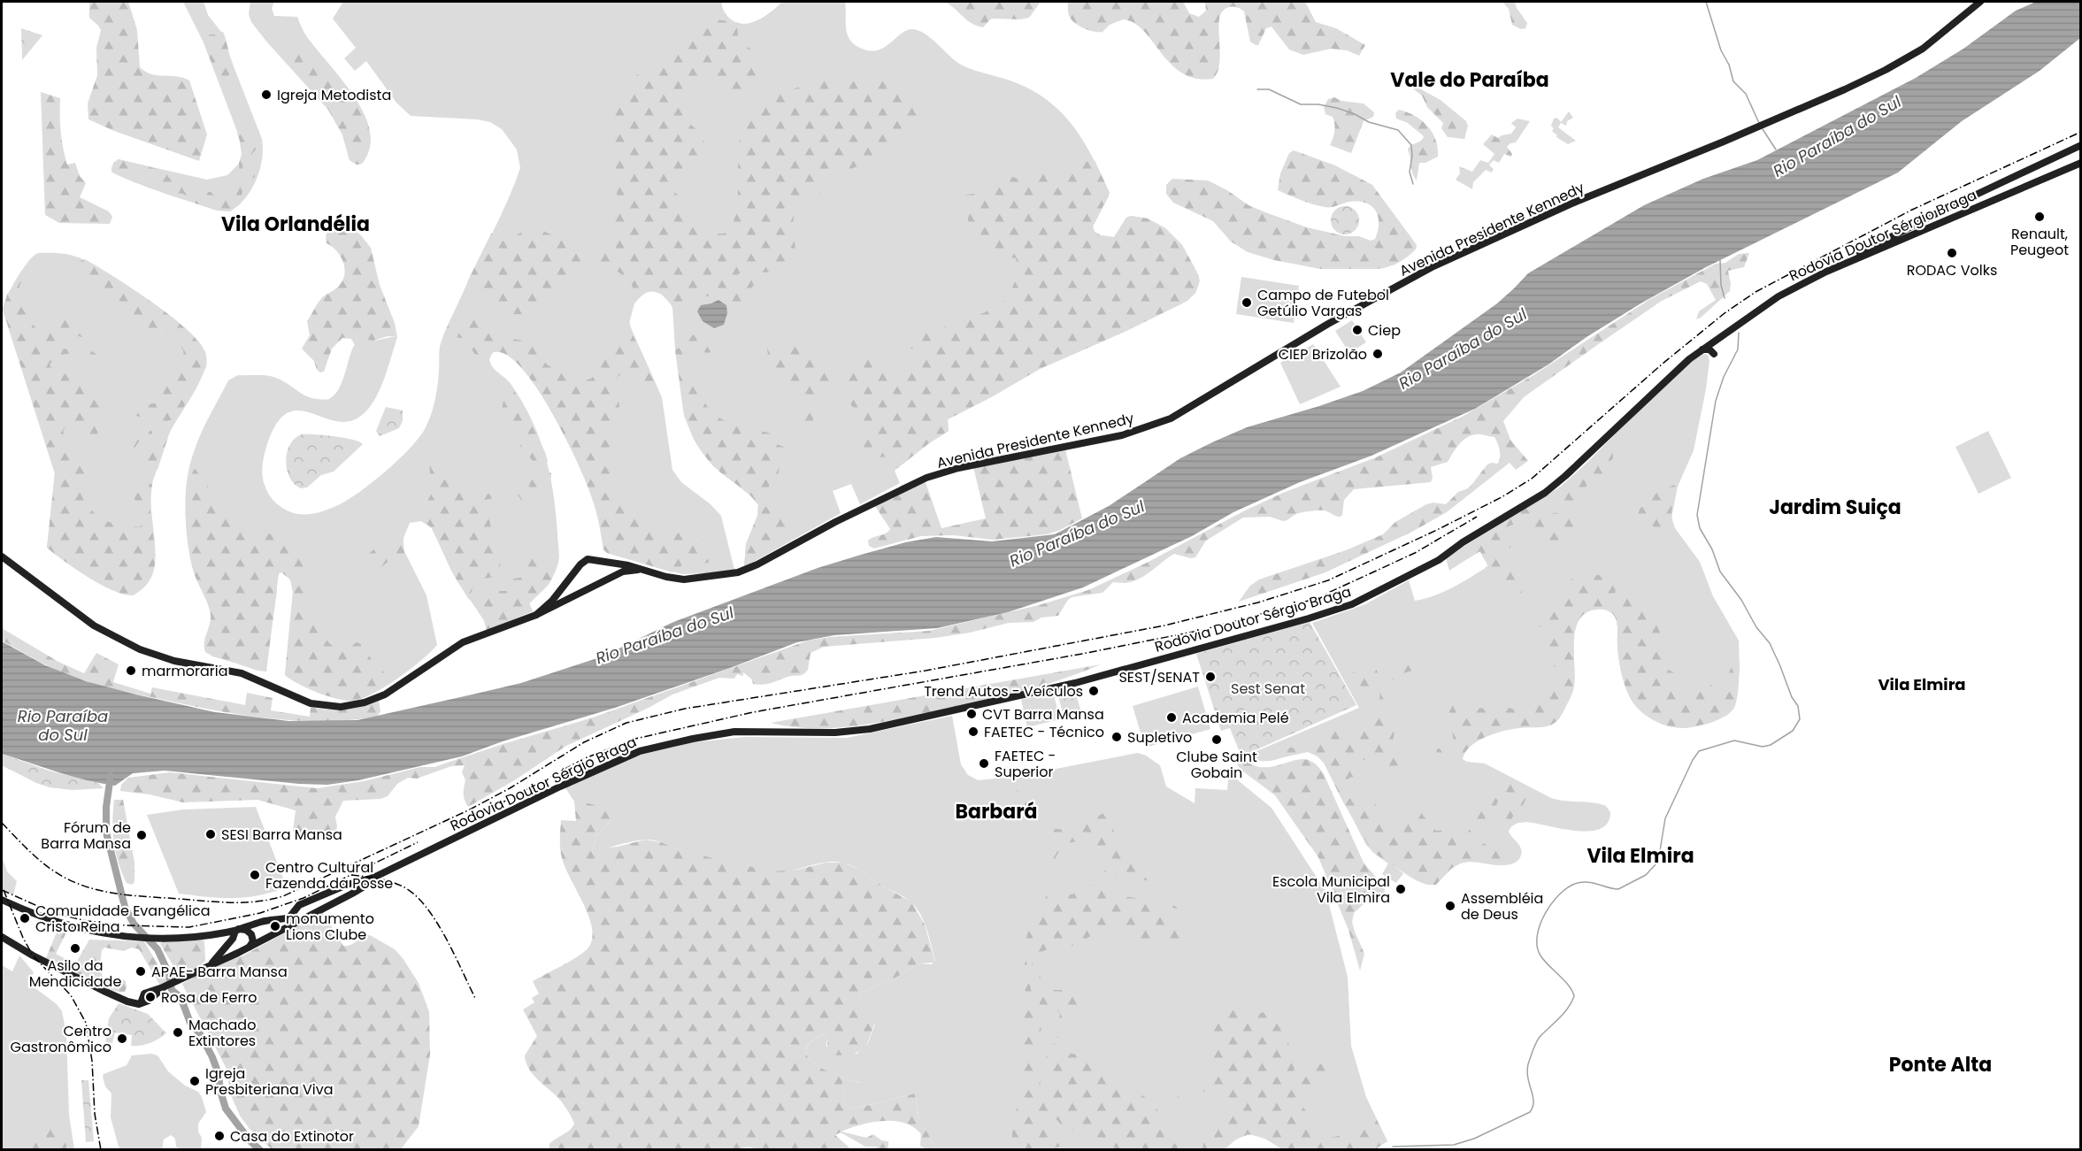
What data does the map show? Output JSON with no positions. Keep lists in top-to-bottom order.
{
  "streets": {
    "main road": ["Avenida Presidente Kennedy", "Rodovia Doutor Sérgio Braga"]
  },
  "districts": [
    "Vale do Paraíba",
    "Vila Orlandélia",
    "Jardim Suiça",
    "Vila Elmira",
    "Barbará",
    "Vila Elmira",
    "Ponte Alta"
  ],
  "water": ["Rio Paraíba do Sul"],
  "parks": ["Sest Senat"],
  "places": [
    "Igreja Metodista",
    "Renault, Peugeot",
    "RODAC Volks",
    "Campo de Futebol Getúlio Vargas",
    "Ciep",
    "CIEP Brizolão",
    "marmoraria",
    "SEST/SENAT",
    "Trend Autos - Veículos",
    "CVT Barra Mansa",
    "Academia Pelé",
    "FAETEC - Técnico",
    "Supletivo",
    "Clube Saint Gobain",
    "FAETEC - Superior",
    "SESI Barra Mansa",
    "Fórum de Barra Mansa",
    "Centro Cultural Fazenda da Posse",
    "Escola Municipal Vila Elmira",
    "Assembléia de Deus",
    "Comunidade Evangélica Cristo Reina",
    "monumento Lions Clube",
    "Asilo da Mendicidade",
    "APAE- Barra Mansa",
    "Rosa de Ferro",
    "Machado Extintores",
    "Centro Gastronômico",
    "Igreja Presbiteriana Viva",
    "Casa do Extinotor"
  ]
}
